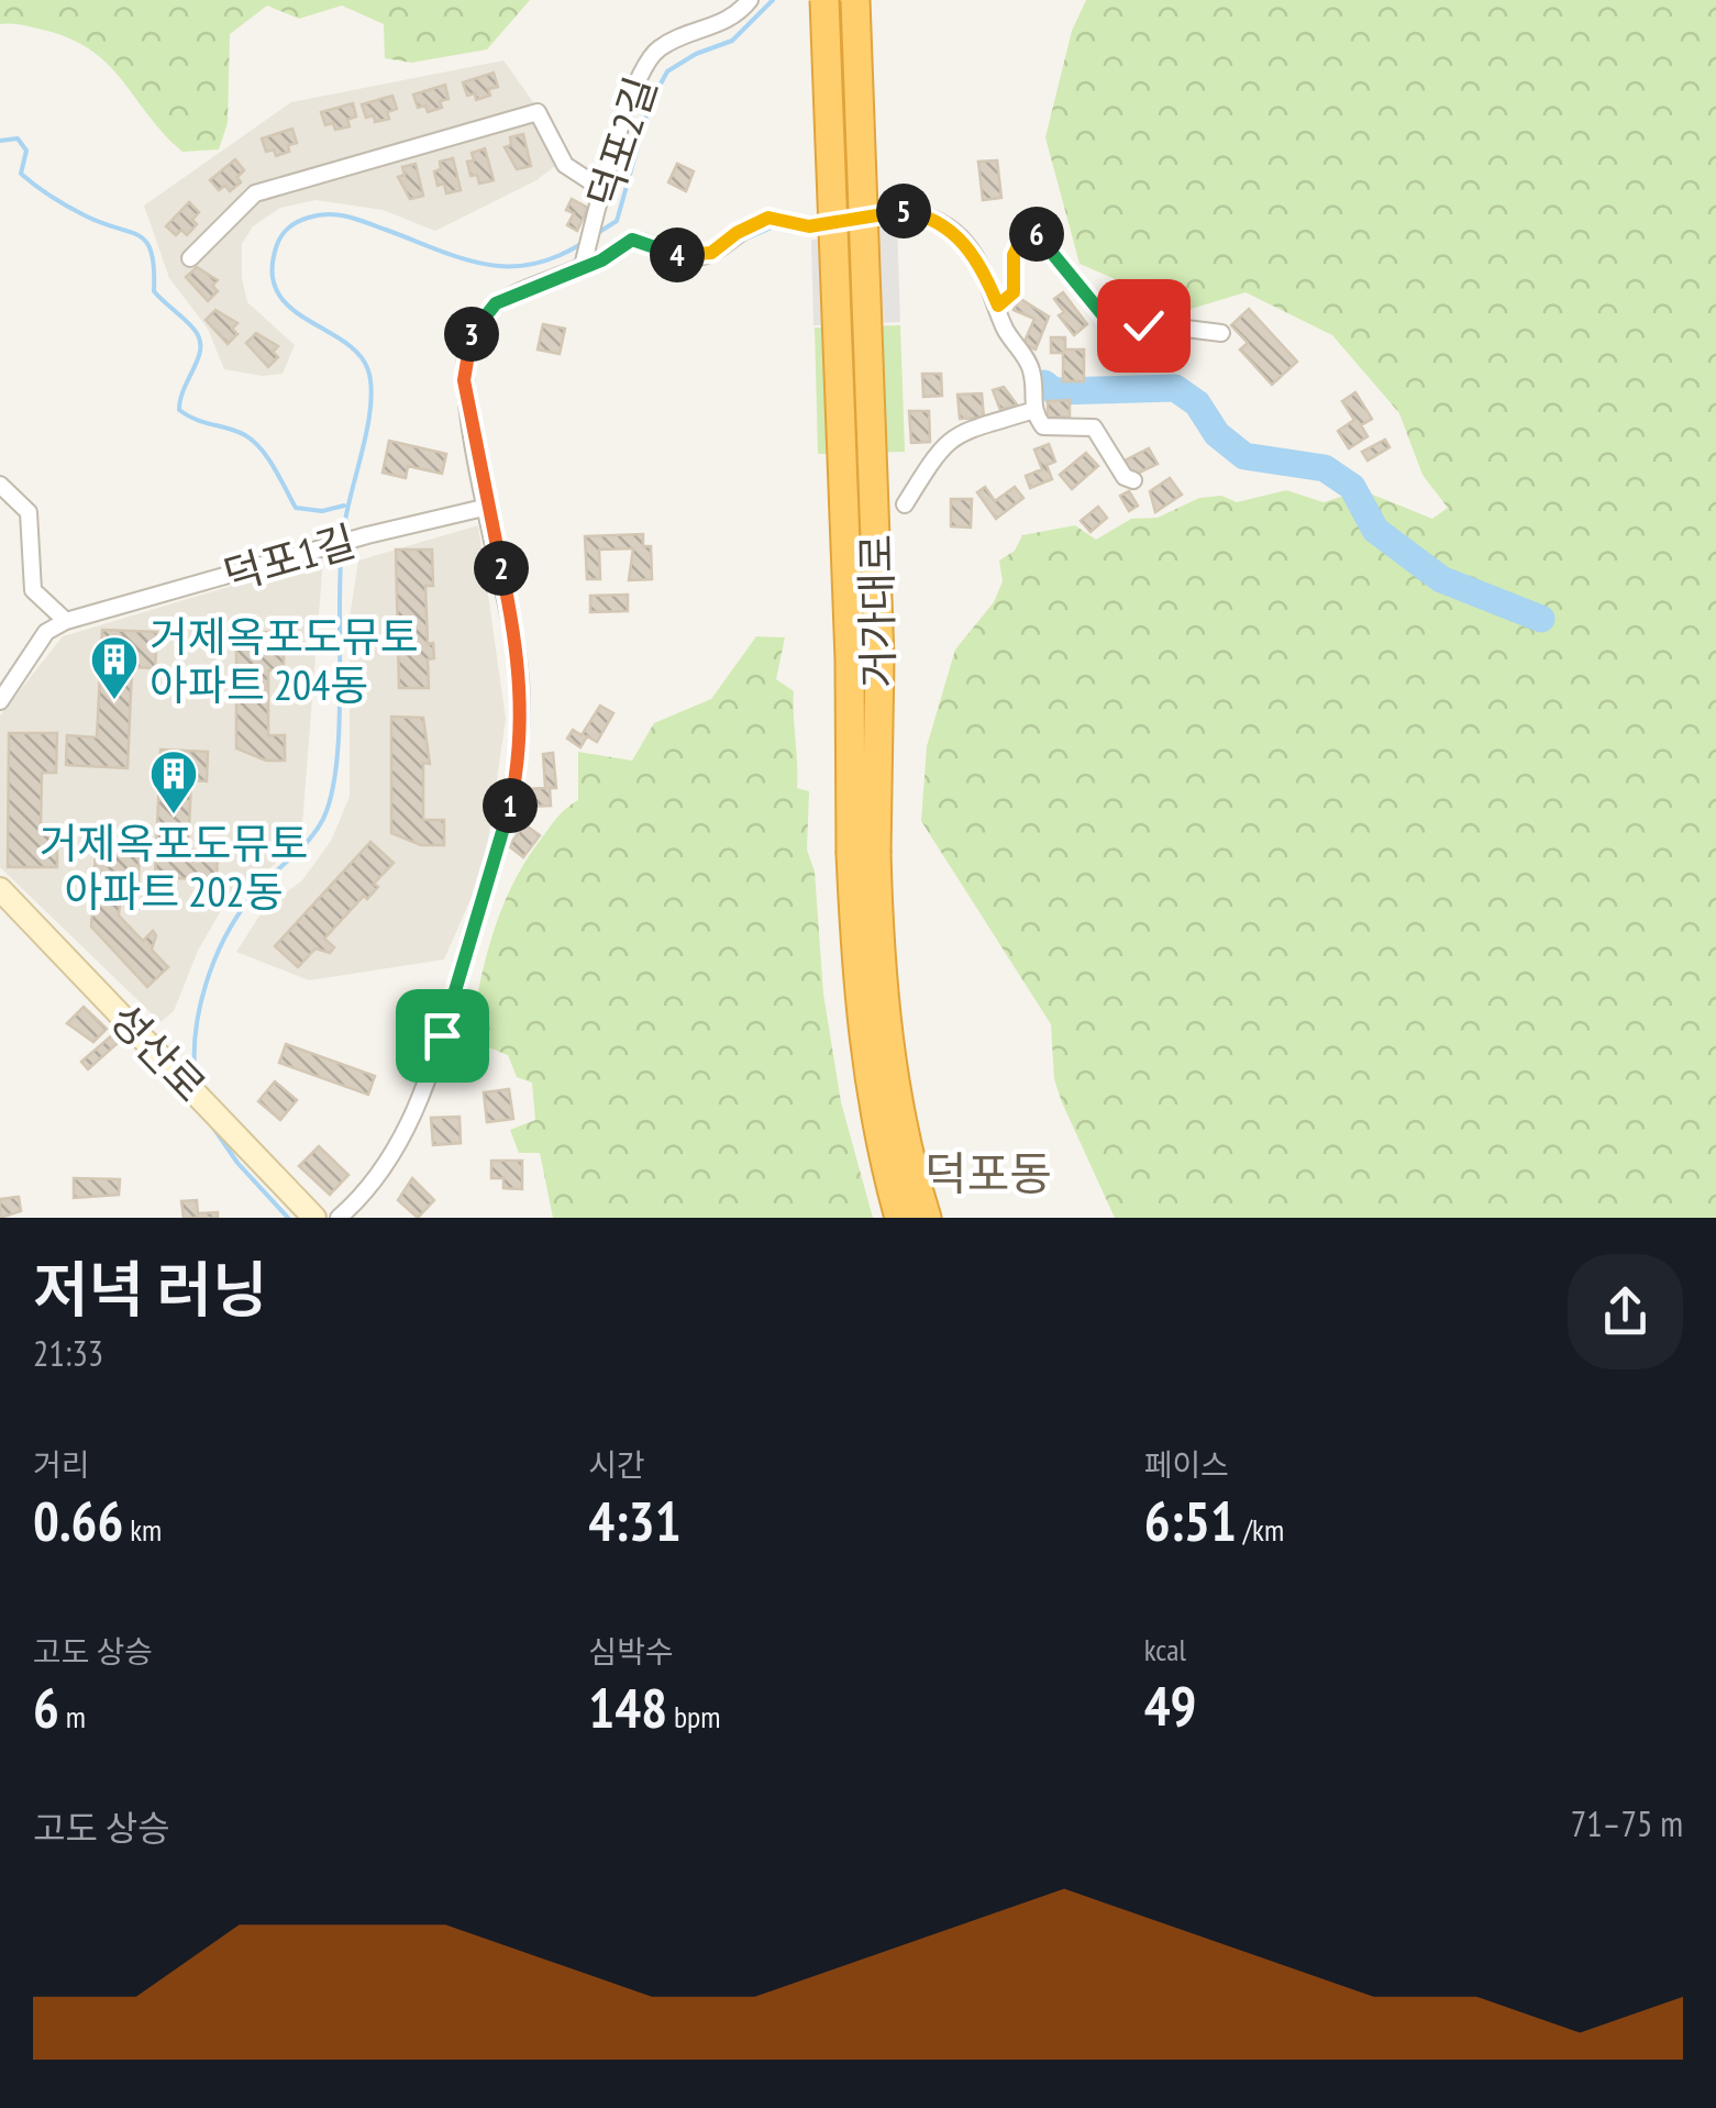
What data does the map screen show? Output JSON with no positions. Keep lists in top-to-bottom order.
{
  "streets": {
    "highway": ["거가대로"],
    "street": ["덕포2길", "덕포1길", "성산로"]
  },
  "districts": ["덕포동"],
  "places": {
    "building": ["거제옥포도뮤토 아파트 204동", "거제옥포도뮤토 아파트 202동"]
  },
  "page": {
    "pins": [
      "5",
      "6",
      "4",
      "3",
      "2",
      "1"
    ],
    "heading": ["저녁 러닝", "21:33"],
    "stats": [
      ["거리", "0.66 km"],
      ["시간", "4:31"],
      ["페이스", "6:51 /km"],
      ["고도 상승", "6 m"],
      ["심박수", "148 bpm"],
      ["kcal", "49"]
    ],
    "chart": ["고도 상승", "71–75 m"]
  }
}
